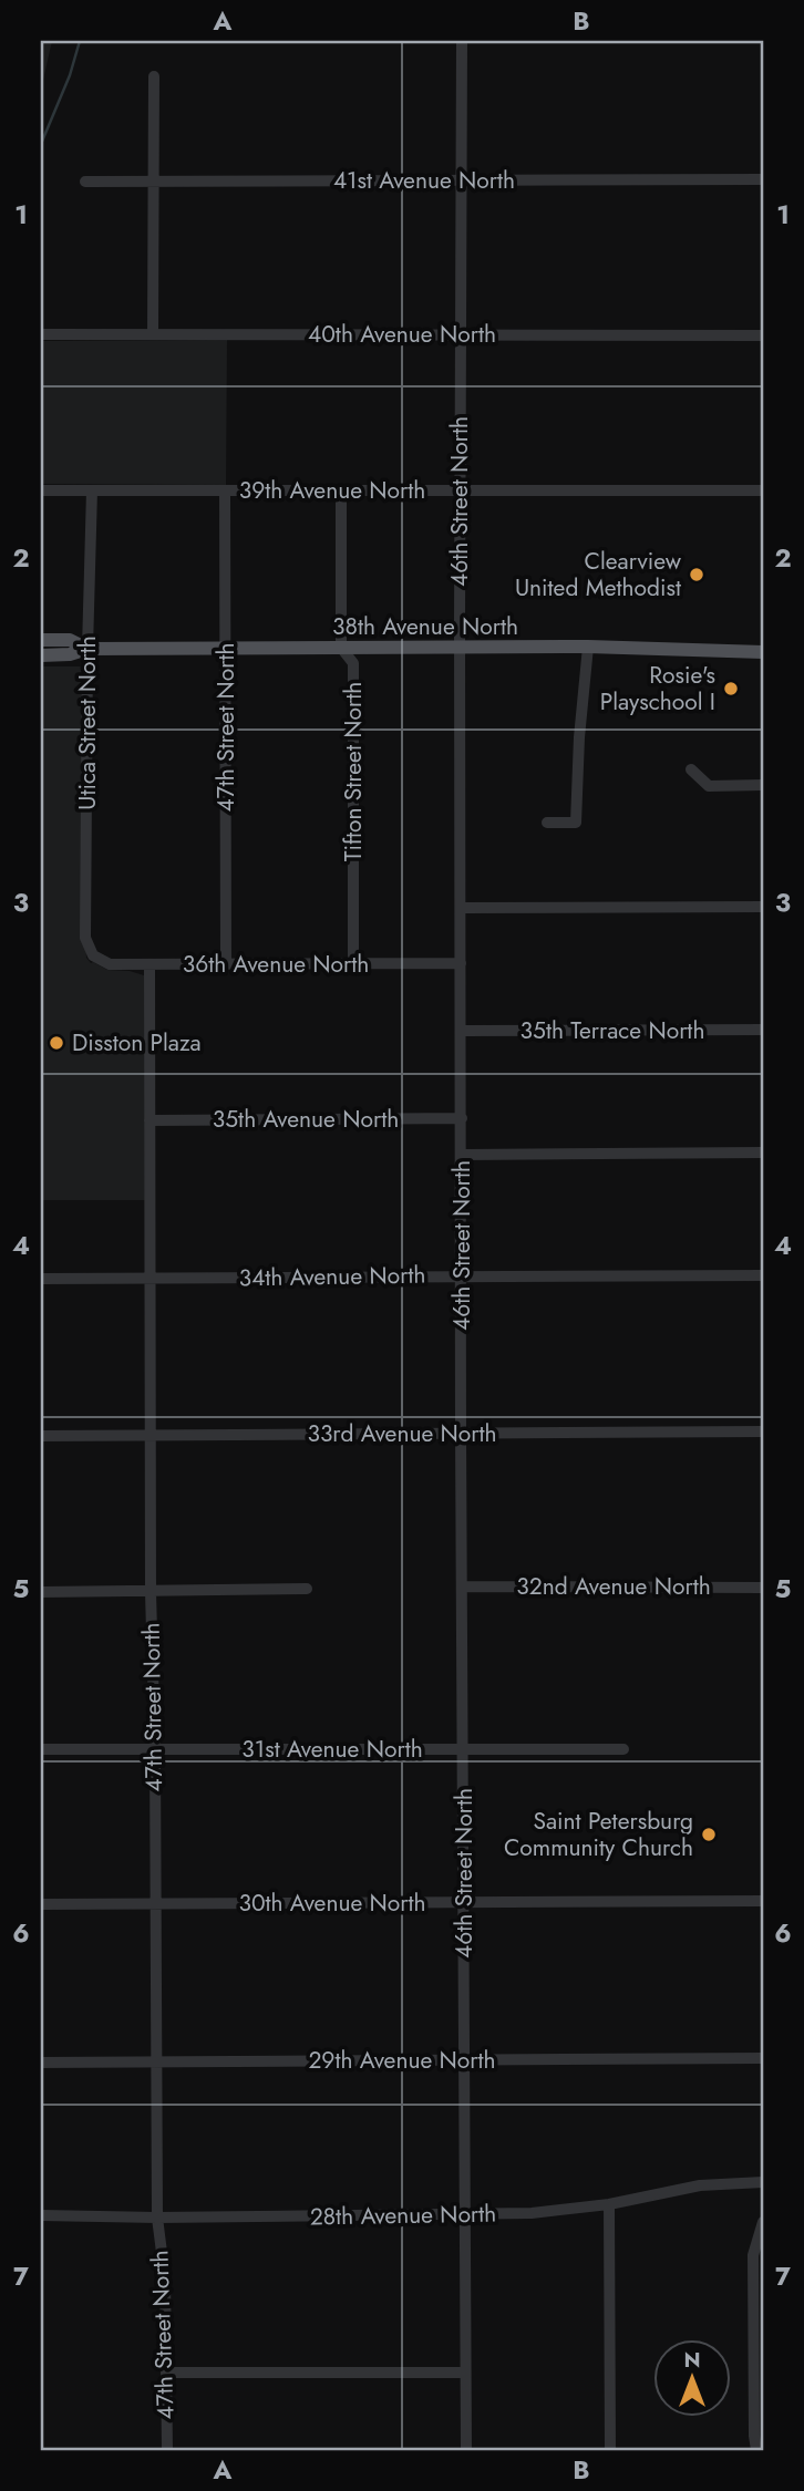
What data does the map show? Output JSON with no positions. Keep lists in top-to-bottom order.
{
  "streets": {
    "main road": ["38th Avenue North"],
    "street": [
      "41st Avenue North",
      "40th Avenue North",
      "39th Avenue North",
      "46th Street North",
      "Utica Street North",
      "47th Street North",
      "Tifton Street North",
      "36th Avenue North",
      "35th Terrace North",
      "35th Avenue North",
      "34th Avenue North",
      "33rd Avenue North",
      "32nd Avenue North",
      "31st Avenue North",
      "30th Avenue North",
      "29th Avenue North",
      "28th Avenue North"
    ]
  },
  "crossings": [
    ["41st Avenue North", "46th Street North"],
    ["40th Avenue North", "46th Street North"],
    ["39th Avenue North", "46th Street North"],
    ["39th Avenue North", "Utica Street North"],
    ["39th Avenue North", "47th Street North"],
    ["39th Avenue North", "Tifton Street North"],
    ["46th Street North", "38th Avenue North"],
    ["46th Street North", "36th Avenue North"],
    ["46th Street North", "35th Terrace North"],
    ["46th Street North", "35th Avenue North"],
    ["46th Street North", "34th Avenue North"],
    ["46th Street North", "33rd Avenue North"],
    ["46th Street North", "32nd Avenue North"],
    ["46th Street North", "31st Avenue North"],
    ["46th Street North", "30th Avenue North"],
    ["46th Street North", "29th Avenue North"],
    ["46th Street North", "28th Avenue North"],
    ["38th Avenue North", "Utica Street North"],
    ["38th Avenue North", "47th Street North"],
    ["38th Avenue North", "Tifton Street North"],
    ["Utica Street North", "36th Avenue North"],
    ["47th Street North", "36th Avenue North"],
    ["47th Street North", "35th Avenue North"],
    ["47th Street North", "34th Avenue North"],
    ["47th Street North", "33rd Avenue North"],
    ["47th Street North", "31st Avenue North"],
    ["47th Street North", "30th Avenue North"],
    ["47th Street North", "29th Avenue North"],
    ["47th Street North", "28th Avenue North"],
    ["Tifton Street North", "36th Avenue North"]
  ],
  "places": [
    "Clearview United Methodist",
    "Rosie's Playschool I",
    "Disston Plaza",
    "Saint Petersburg Community Church"
  ],
  "north": "top",
  "grid": {
    "columns": ["A", "B"],
    "rows": [
      "1",
      "2",
      "3",
      "4",
      "5",
      "6",
      "7"
    ]
  }
}
